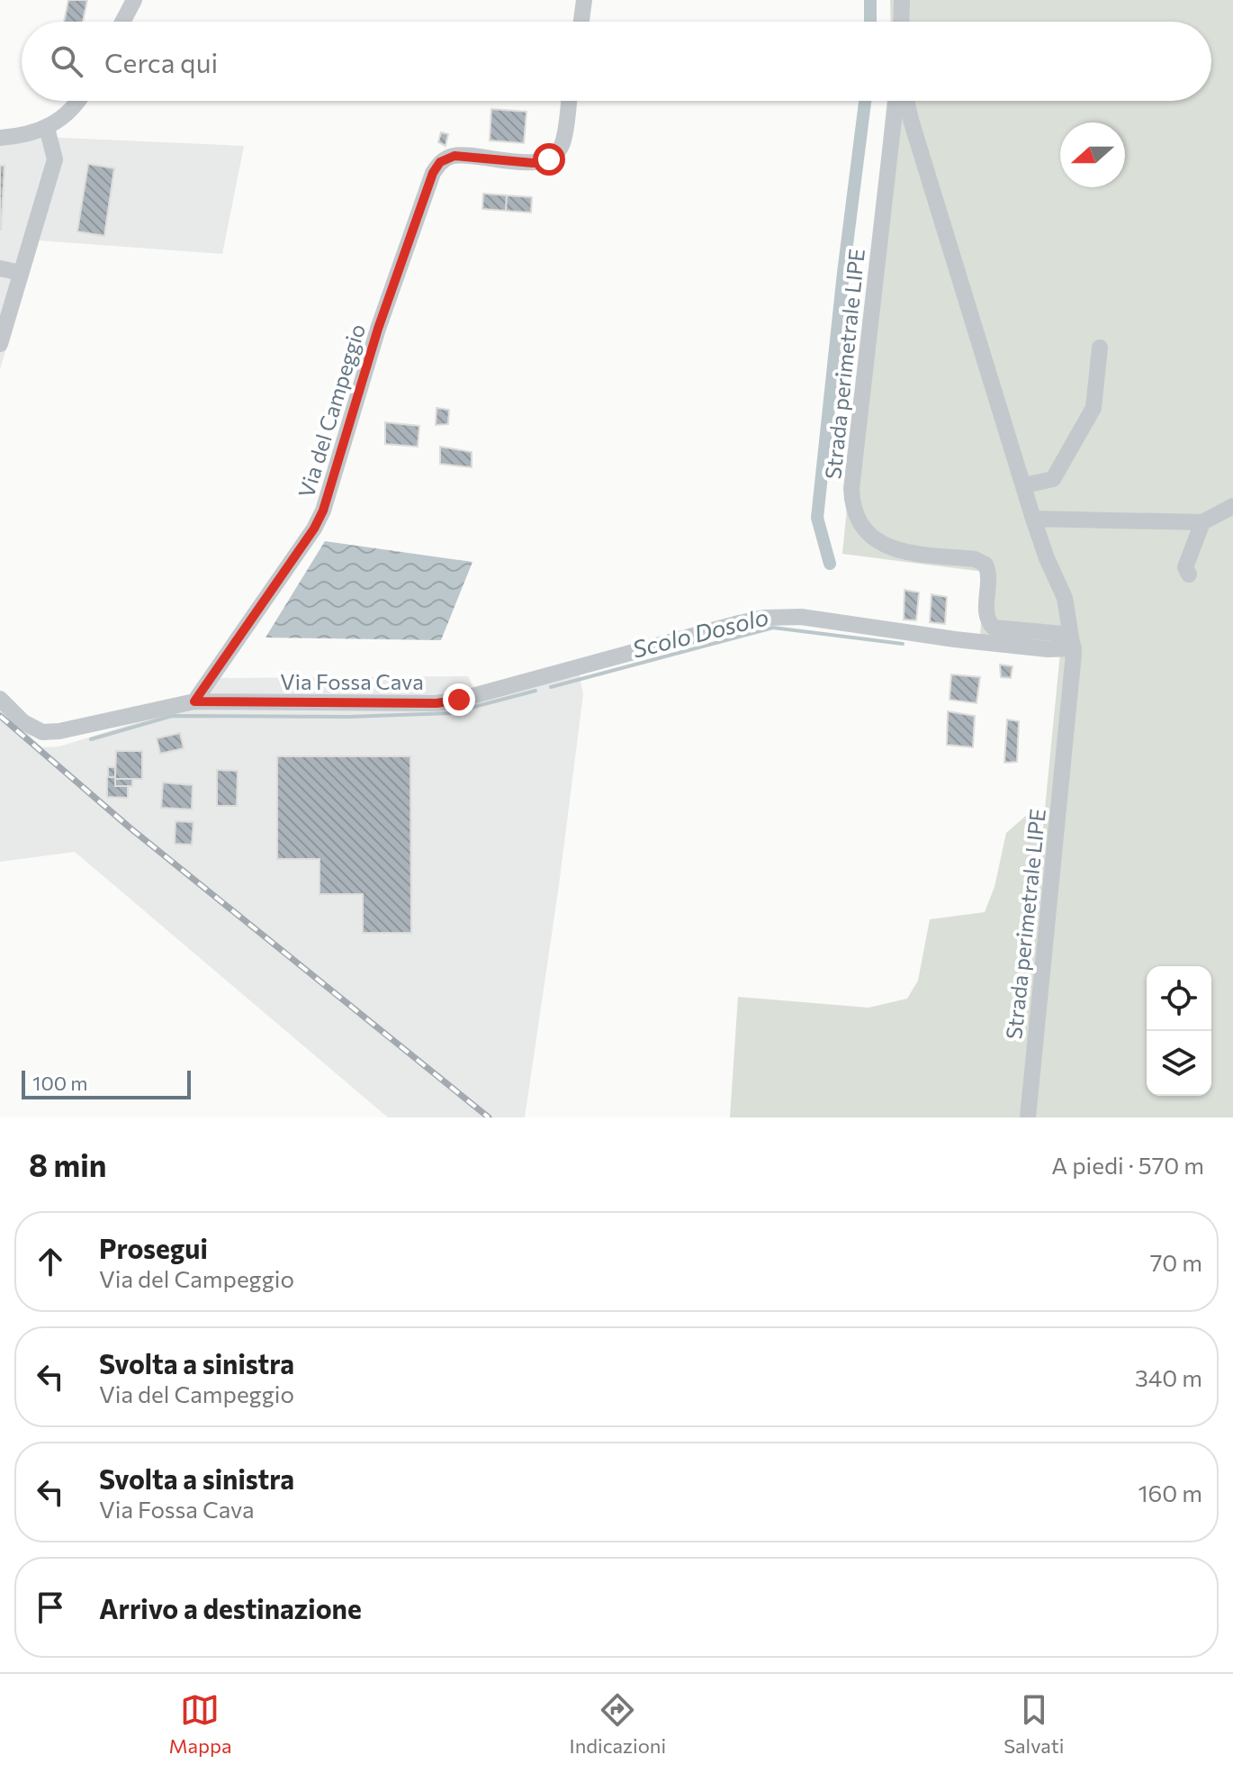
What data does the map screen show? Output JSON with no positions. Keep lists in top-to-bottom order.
{
  "streets": {
    "street": ["Strada perimetrale LIPE", "Via del Campeggio", "Via Fossa Cava"]
  },
  "crossings": [
    ["Strada perimetrale LIPE", "Via Fossa Cava"],
    ["Via del Campeggio", "Via Fossa Cava"]
  ],
  "water": ["Scolo Dosolo"],
  "scale_bar": "100 m",
  "north": "left",
  "page": {
    "search": "Cerca qui",
    "scale": "100 m",
    "heading": ["8 min", "A piedi · 570 m"],
    "list": [
      ["Prosegui", "Via del Campeggio", "70 m"],
      ["Svolta a sinistra", "Via del Campeggio", "340 m"],
      ["Svolta a sinistra", "Via Fossa Cava", "160 m"],
      "Arrivo a destinazione"
    ],
    "nav": ["Mappa", "Indicazioni", "Salvati"]
  }
}
